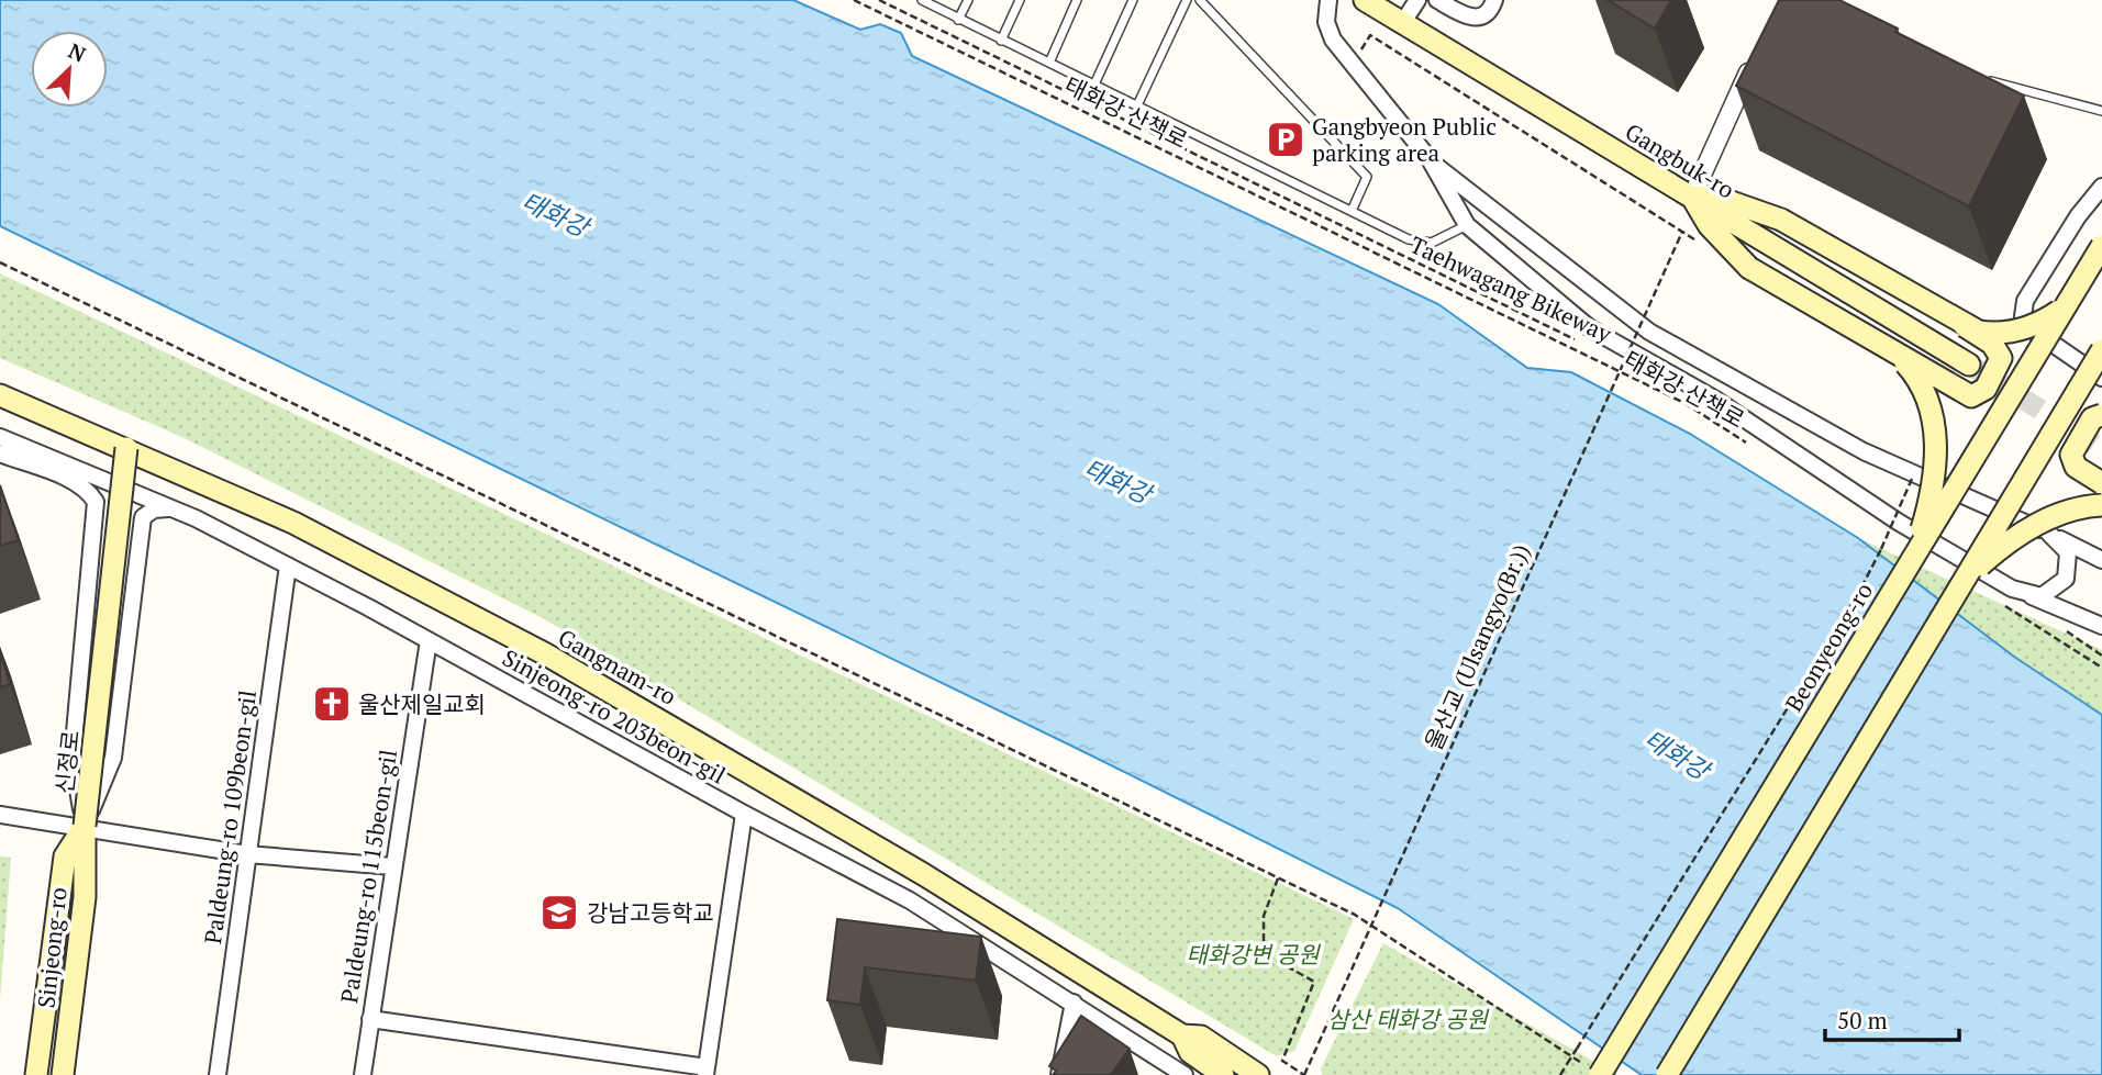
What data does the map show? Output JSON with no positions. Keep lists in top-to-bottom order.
{
  "streets": {
    "main road": [
      "Gangbuk-ro",
      "Beonyeong-ro",
      "Gangnam-ro",
      "신정로",
      "Sinjeong-ro"
    ],
    "street": ["Sinjeong-ro 203beon-gil", "Paldeung-ro 109beon-gil", "Paldeung-ro 115beon-gil"],
    "path": ["태화강 산책로", "Taehwagang Bikeway", "울산교 (Ulsangyo(Br.))"]
  },
  "crossings": [
    ["Gangnam-ro", "신정로"],
    ["Sinjeong-ro 203beon-gil", "Paldeung-ro 109beon-gil"],
    ["Sinjeong-ro 203beon-gil", "Paldeung-ro 115beon-gil"],
    ["신정로", "Sinjeong-ro"]
  ],
  "water": ["태화강"],
  "parks": ["태화강변 공원", "삼산 태화강 공원"],
  "places": {
    "parking": ["Gangbyeon Public parking area"],
    "church": ["울산제일교회"],
    "school or university": ["강남고등학교"]
  },
  "scale_bar": "50 m",
  "north": "top right"
}
